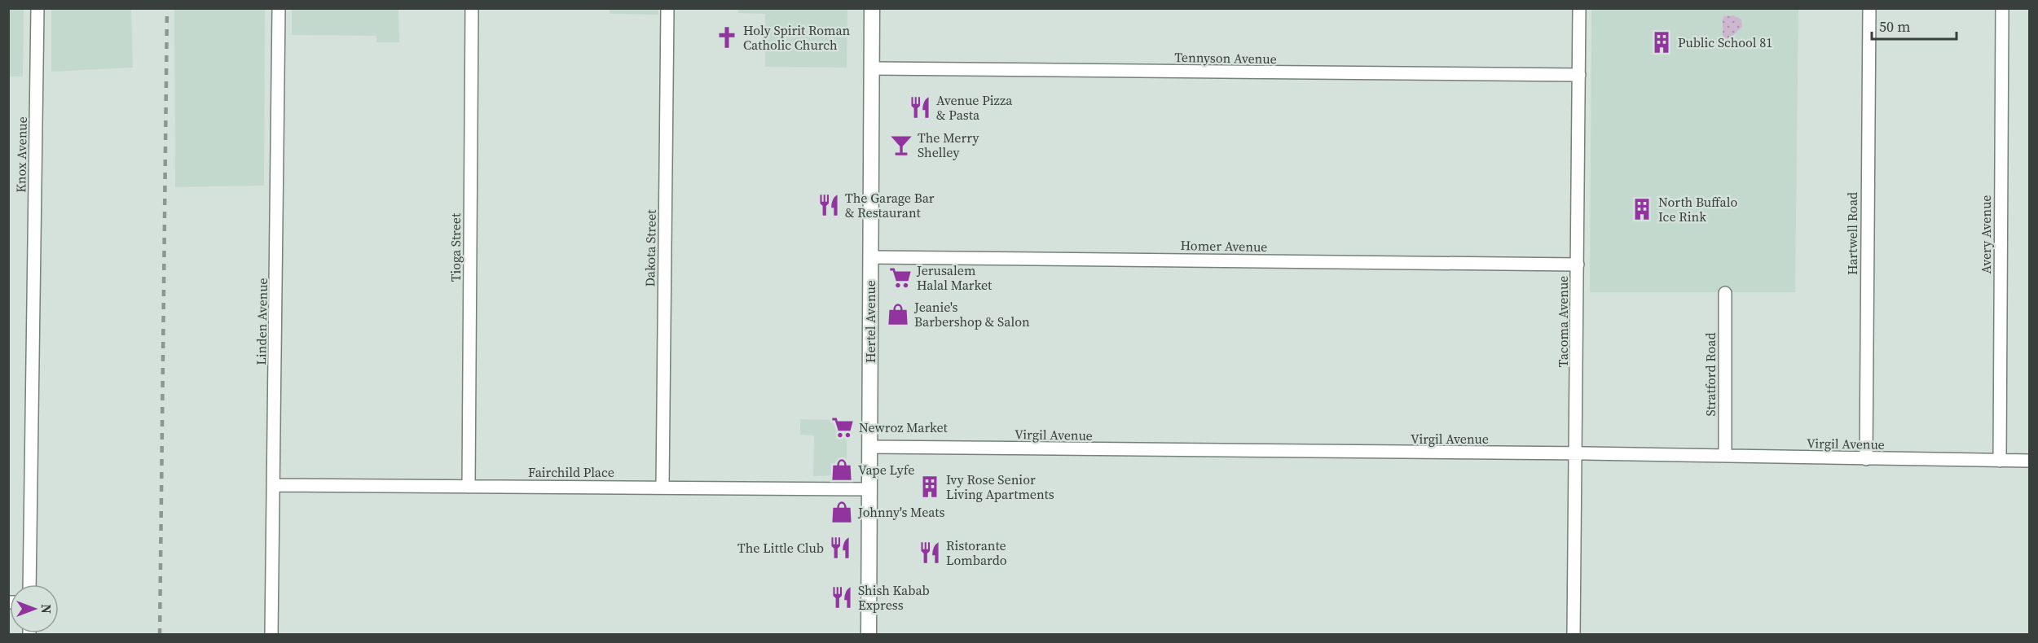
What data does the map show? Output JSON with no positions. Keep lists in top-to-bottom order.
{
  "streets": {
    "street": [
      "Tennyson Avenue",
      "Knox Avenue",
      "Hartwell Road",
      "Avery Avenue",
      "Homer Avenue",
      "Tioga Street",
      "Dakota Street",
      "Linden Avenue",
      "Hertel Avenue",
      "Tacoma Avenue",
      "Stratford Road",
      "Virgil Avenue",
      "Fairchild Place"
    ]
  },
  "crossings": [
    ["Tennyson Avenue", "Hertel Avenue"],
    ["Tennyson Avenue", "Tacoma Avenue"],
    ["Hartwell Road", "Virgil Avenue"],
    ["Avery Avenue", "Virgil Avenue"],
    ["Homer Avenue", "Hertel Avenue"],
    ["Homer Avenue", "Tacoma Avenue"],
    ["Tioga Street", "Fairchild Place"],
    ["Dakota Street", "Fairchild Place"],
    ["Linden Avenue", "Fairchild Place"],
    ["Hertel Avenue", "Virgil Avenue"],
    ["Hertel Avenue", "Fairchild Place"],
    ["Tacoma Avenue", "Virgil Avenue"],
    ["Stratford Road", "Virgil Avenue"]
  ],
  "places": {
    "church": ["Holy Spirit Roman Catholic Church"],
    "building": ["Public School 81", "North Buffalo Ice Rink", "Ivy Rose Senior Living Apartments"],
    "restaurant": [
      "Avenue Pizza & Pasta",
      "The Garage Bar & Restaurant",
      "The Little Club",
      "Ristorante Lombardo",
      "Shish Kabab Express"
    ],
    "bar": ["The Merry Shelley"],
    "supermarket": ["Jerusalem Halal Market", "Newroz Market"],
    "shop": ["Jeanie's Barbershop & Salon", "Vape Lyfe", "Johnny's Meats"]
  },
  "scale_bar": "50 m",
  "north": "right"
}
